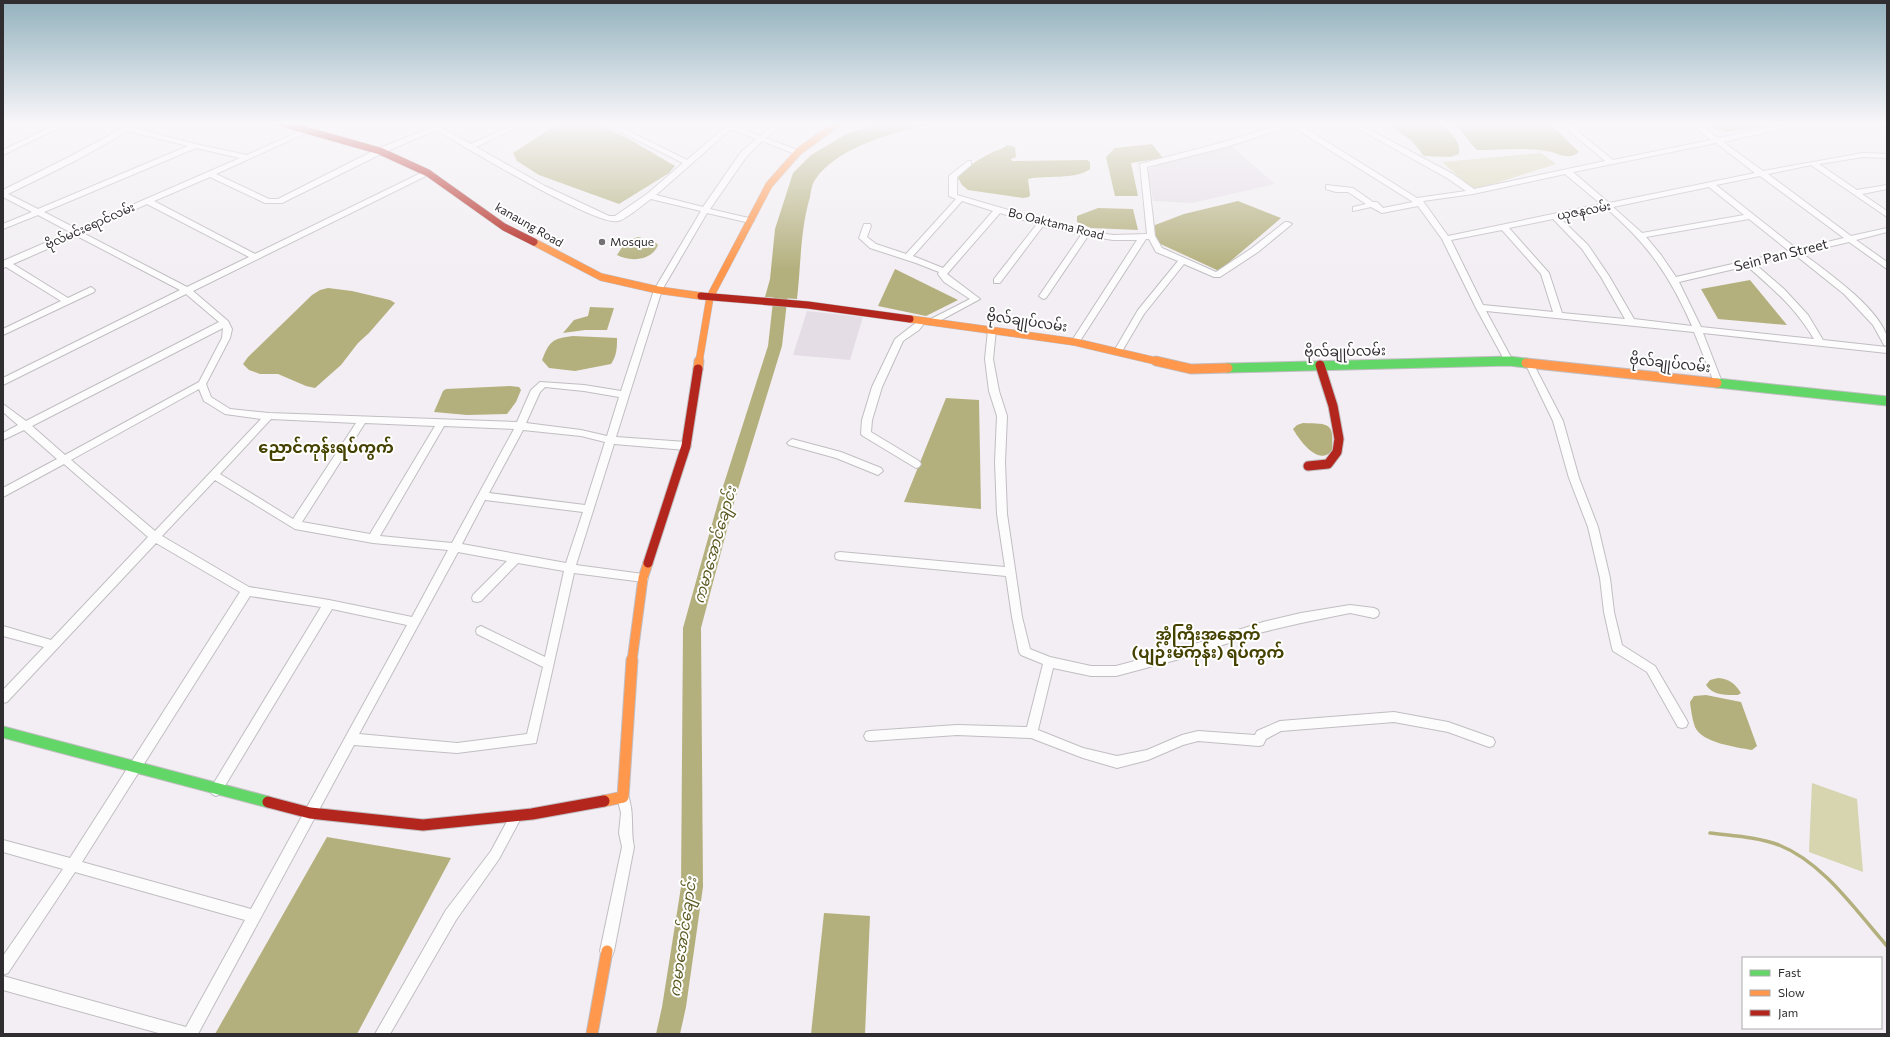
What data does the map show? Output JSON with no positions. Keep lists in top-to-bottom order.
{
  "streets": {
    "street": [
      "ယုဇနလမ်း",
      "Bo Oaktama Road",
      "kanaung Road",
      "ဗိုလ်မင်းရောင်လမ်း",
      "Sein Pan Street",
      "ဗိုလ်ချုပ်လမ်း"
    ]
  },
  "crossings": [
    ["kanaung Road", "ဗိုလ်ချုပ်လမ်း"]
  ],
  "districts": ["ညောင်ကုန်းရပ်ကွက်", "အံ့ကြီးအနောက် (ပျဉ်းမကုန်း) ရပ်ကွက်"],
  "water": ["ကမာအောင်ချောင်း"],
  "places": ["Mosque"],
  "legend": ["Fast", "Slow", "Jam"]
}
